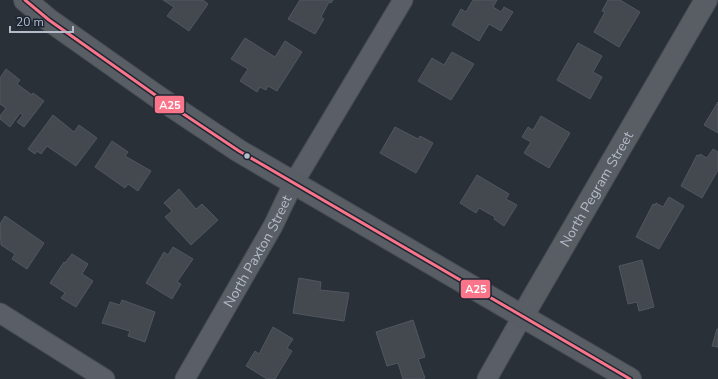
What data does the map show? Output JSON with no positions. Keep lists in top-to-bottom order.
{
  "streets": {
    "street": ["North Pegram Street", "North Paxton Street"]
  },
  "lines": ["transit line A25"],
  "scale_bar": "20 m"
}
